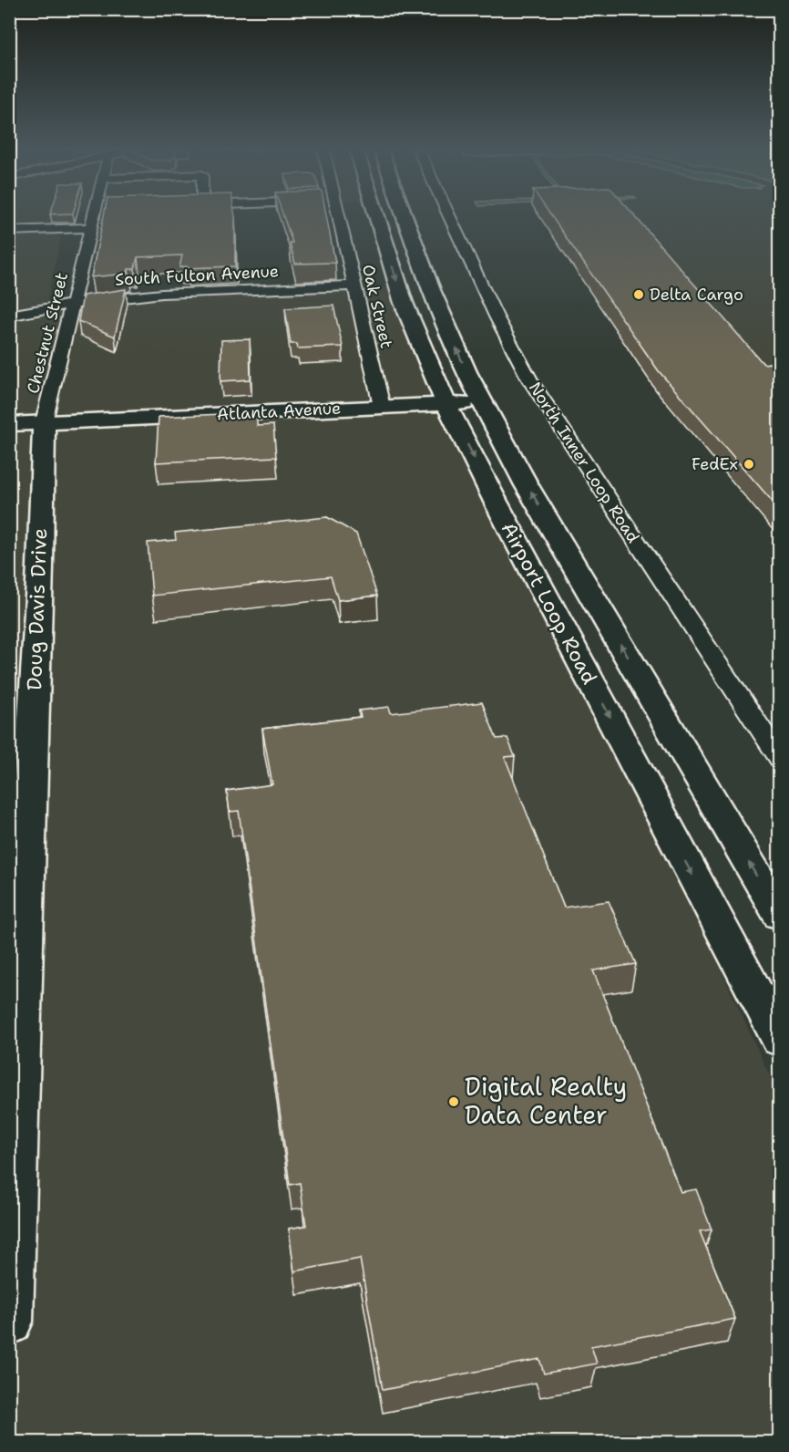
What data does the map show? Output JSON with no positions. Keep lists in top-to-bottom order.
{
  "streets": {
    "main road": ["Atlanta Avenue", "Airport Loop Road", "Doug Davis Drive"],
    "street": [
      "South Fulton Avenue",
      "Oak Street",
      "Chestnut Street",
      "North Inner Loop Road"
    ]
  },
  "crossings": [
    ["South Fulton Avenue", "Oak Street"],
    ["South Fulton Avenue", "Chestnut Street"],
    ["Oak Street", "Atlanta Avenue"],
    ["Chestnut Street", "Atlanta Avenue"],
    ["Chestnut Street", "Doug Davis Drive"],
    ["Atlanta Avenue", "Airport Loop Road"],
    ["Atlanta Avenue", "Doug Davis Drive"]
  ],
  "places": ["Delta Cargo", "FedEx", "Digital Realty Data Center"]
}
